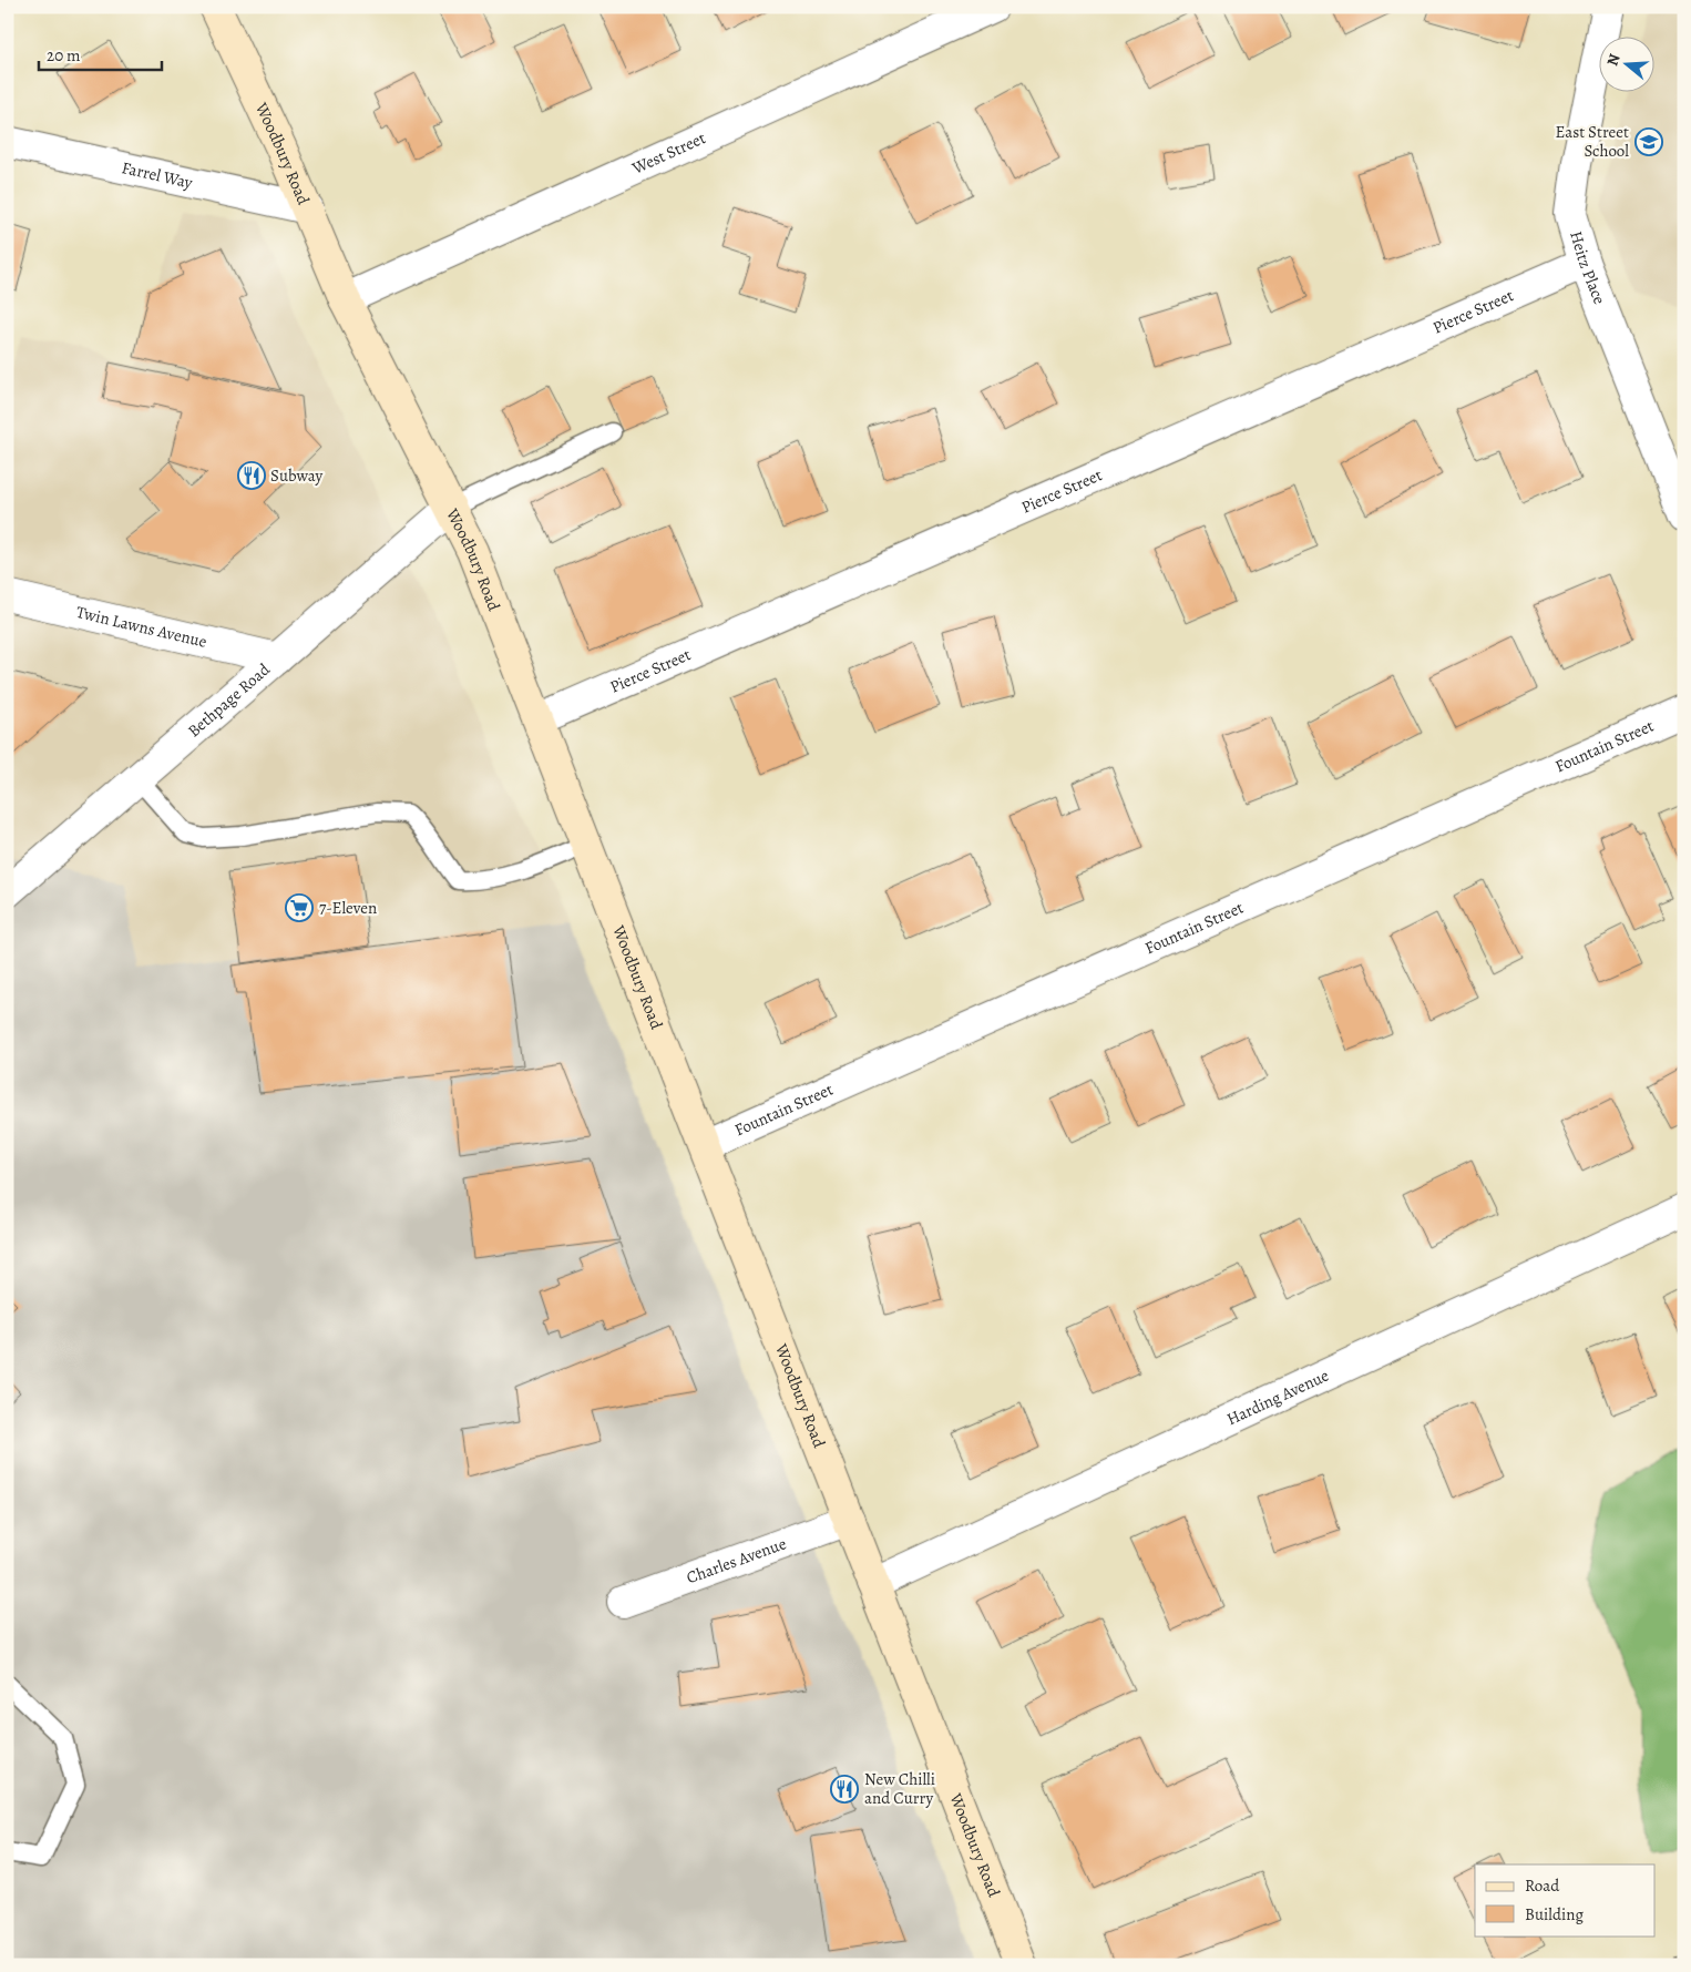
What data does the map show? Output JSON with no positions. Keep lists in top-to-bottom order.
{
  "streets": {
    "main road": ["Woodbury Road"],
    "street": [
      "West Street",
      "Farrel Way",
      "Heitz Place",
      "Pierce Street",
      "Twin Lawns Avenue",
      "Bethpage Road",
      "Fountain Street",
      "Harding Avenue",
      "Charles Avenue"
    ]
  },
  "crossings": [
    ["West Street", "Woodbury Road"],
    ["Woodbury Road", "Farrel Way"],
    ["Woodbury Road", "Pierce Street"],
    ["Woodbury Road", "Bethpage Road"],
    ["Woodbury Road", "Fountain Street"],
    ["Woodbury Road", "Harding Avenue"],
    ["Woodbury Road", "Charles Avenue"],
    ["Heitz Place", "Pierce Street"],
    ["Twin Lawns Avenue", "Bethpage Road"]
  ],
  "places": {
    "school or university": ["East Street School"],
    "restaurant": ["Subway", "New Chilli and Curry"],
    "supermarket": ["7-Eleven"]
  },
  "legend": ["Road", "Building"],
  "scale_bar": "20 m",
  "north": "left"
}
